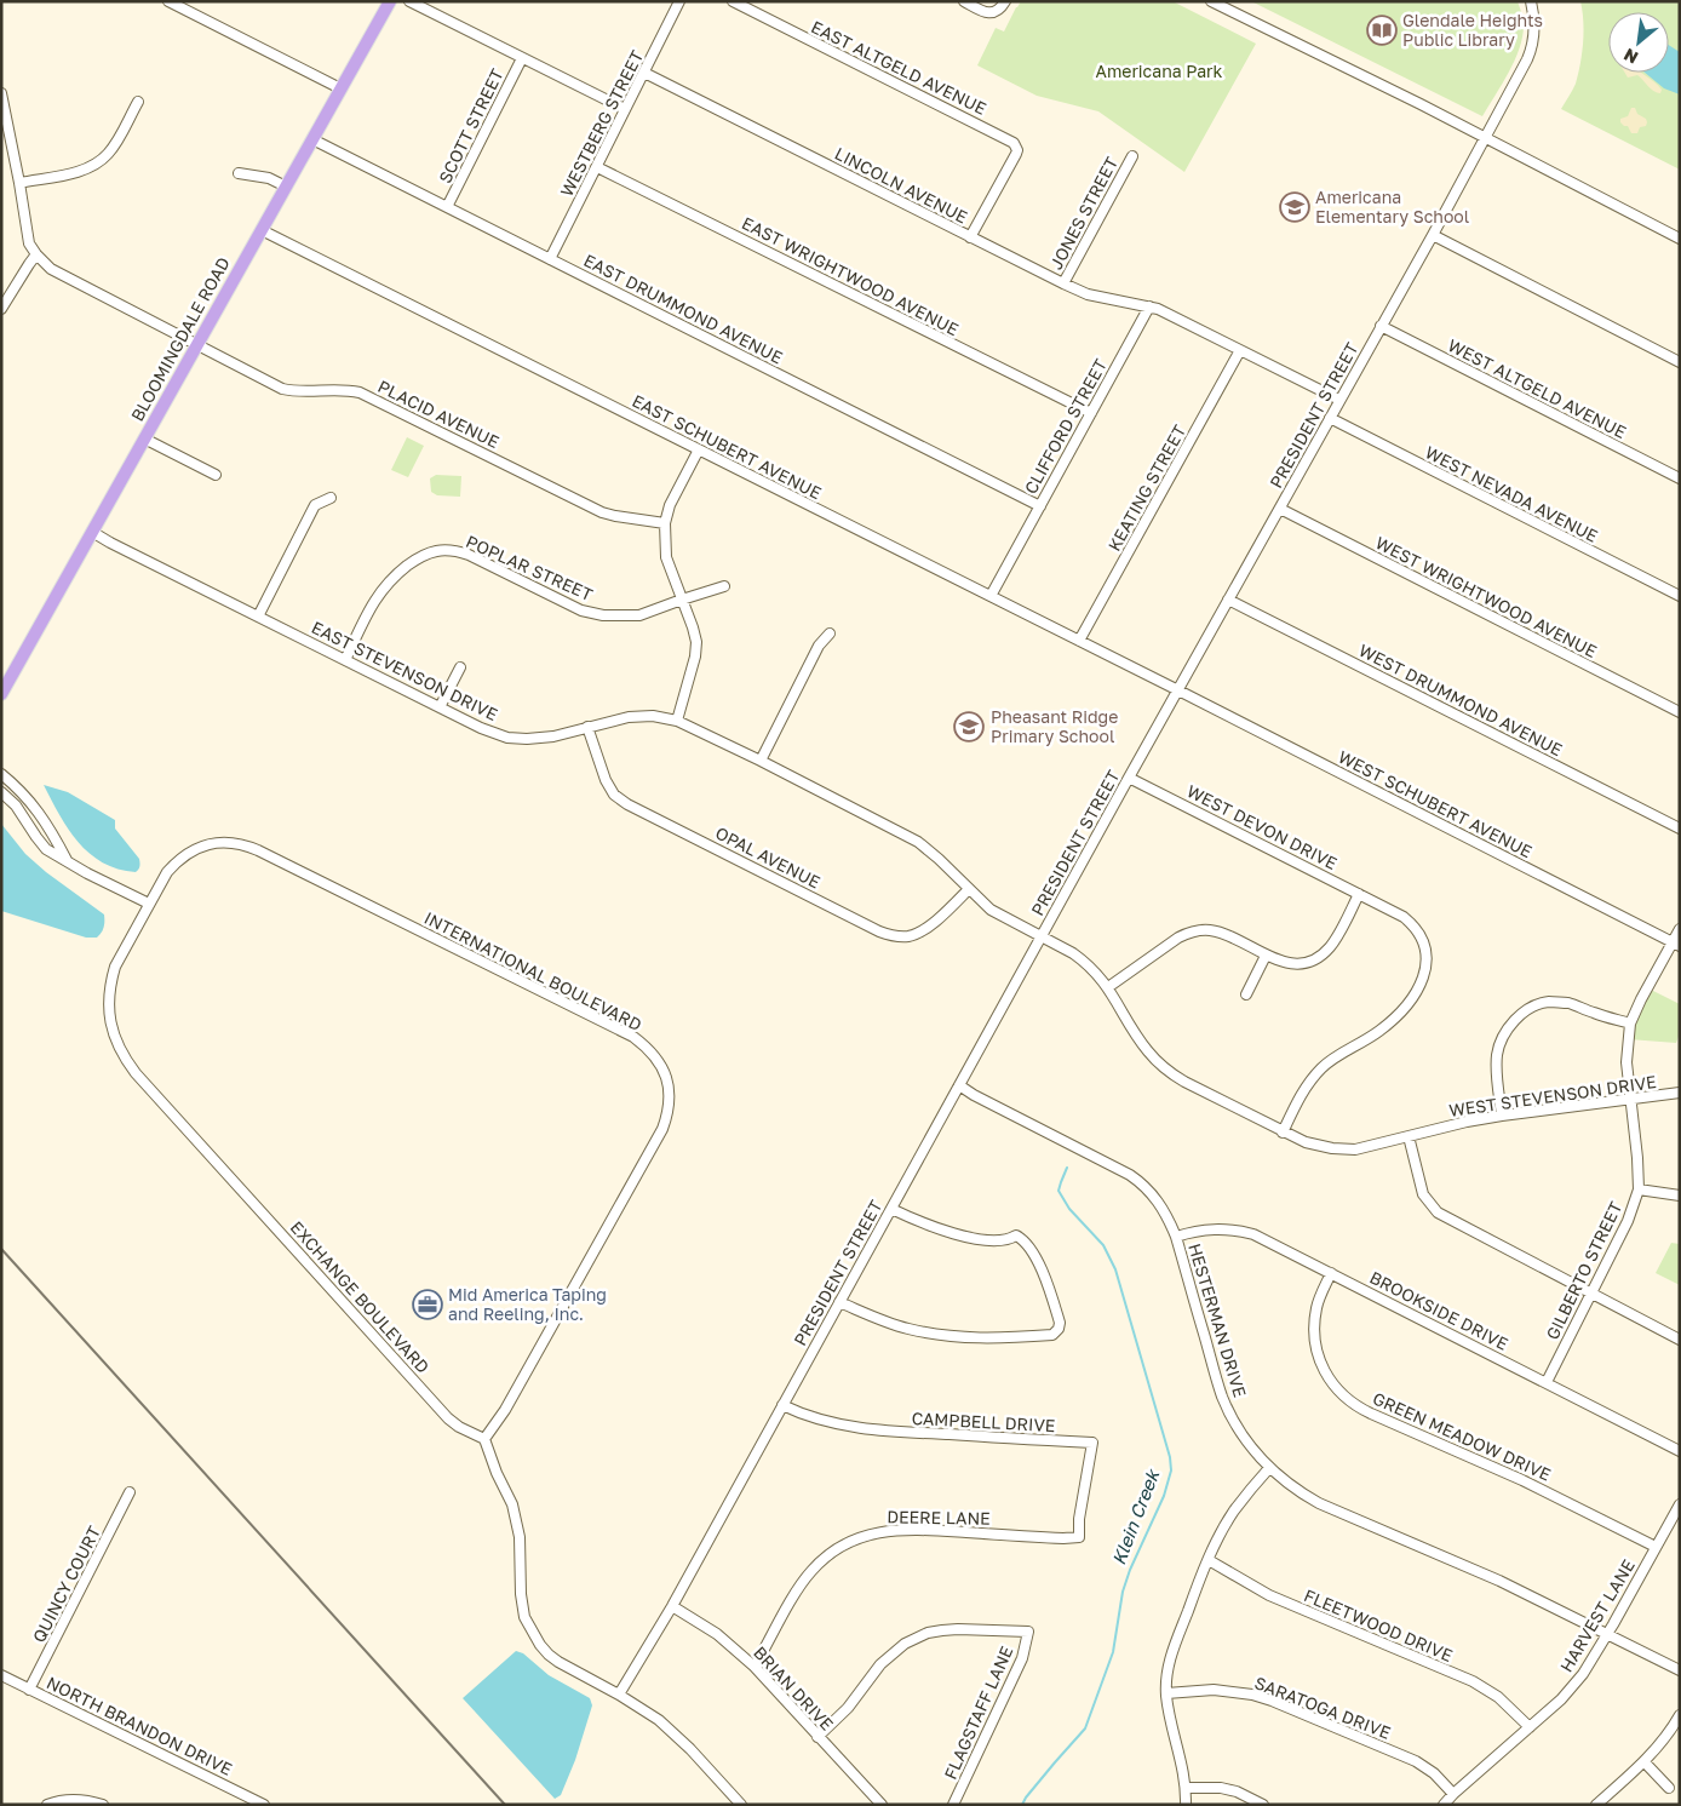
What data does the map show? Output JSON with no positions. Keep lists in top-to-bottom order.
{
  "streets": {
    "main road": ["BLOOMINGDALE ROAD"],
    "street": [
      "EAST ALTGELD AVENUE",
      "WESTBERG STREET",
      "SCOTT STREET",
      "LINCOLN AVENUE",
      "JONES STREET",
      "EAST WRIGHTWOOD AVENUE",
      "EAST DRUMMOND AVENUE",
      "WEST ALTGELD AVENUE",
      "PLACID AVENUE",
      "PRESIDENT STREET",
      "CLIFFORD STREET",
      "EAST SCHUBERT AVENUE",
      "KEATING STREET",
      "WEST NEVADA AVENUE",
      "POPLAR STREET",
      "WEST WRIGHTWOOD AVENUE",
      "EAST STEVENSON DRIVE",
      "WEST DRUMMOND AVENUE",
      "WEST SCHUBERT AVENUE",
      "WEST DEVON DRIVE",
      "OPAL AVENUE",
      "INTERNATIONAL BOULEVARD",
      "WEST STEVENSON DRIVE",
      "GILBERTO STREET",
      "EXCHANGE BOULEVARD",
      "BROOKSIDE DRIVE",
      "HESTERMAN DRIVE",
      "CAMPBELL DRIVE",
      "GREEN MEADOW DRIVE",
      "DEERE LANE",
      "QUINCY COURT",
      "HARVEST LANE",
      "FLEETWOOD DRIVE",
      "BRIAN DRIVE",
      "SARATOGA DRIVE",
      "FLAGSTAFF LANE",
      "NORTH BRANDON DRIVE"
    ]
  },
  "crossings": [
    ["EAST ALTGELD AVENUE", "LINCOLN AVENUE"],
    ["WESTBERG STREET", "LINCOLN AVENUE"],
    ["WESTBERG STREET", "EAST WRIGHTWOOD AVENUE"],
    ["WESTBERG STREET", "EAST DRUMMOND AVENUE"],
    ["SCOTT STREET", "EAST DRUMMOND AVENUE"],
    ["LINCOLN AVENUE", "JONES STREET"],
    ["LINCOLN AVENUE", "CLIFFORD STREET"],
    ["EAST WRIGHTWOOD AVENUE", "CLIFFORD STREET"],
    ["EAST DRUMMOND AVENUE", "BLOOMINGDALE ROAD"],
    ["EAST DRUMMOND AVENUE", "CLIFFORD STREET"],
    ["BLOOMINGDALE ROAD", "PLACID AVENUE"],
    ["BLOOMINGDALE ROAD", "EAST SCHUBERT AVENUE"],
    ["BLOOMINGDALE ROAD", "EAST STEVENSON DRIVE"],
    ["WEST ALTGELD AVENUE", "PRESIDENT STREET"],
    ["PRESIDENT STREET", "EAST SCHUBERT AVENUE"],
    ["PRESIDENT STREET", "WEST NEVADA AVENUE"],
    ["PRESIDENT STREET", "WEST WRIGHTWOOD AVENUE"],
    ["PRESIDENT STREET", "EAST STEVENSON DRIVE"],
    ["PRESIDENT STREET", "WEST DRUMMOND AVENUE"],
    ["PRESIDENT STREET", "WEST SCHUBERT AVENUE"],
    ["PRESIDENT STREET", "WEST DEVON DRIVE"],
    ["PRESIDENT STREET", "WEST STEVENSON DRIVE"],
    ["PRESIDENT STREET", "HESTERMAN DRIVE"],
    ["PRESIDENT STREET", "CAMPBELL DRIVE"],
    ["PRESIDENT STREET", "BRIAN DRIVE"],
    ["CLIFFORD STREET", "EAST SCHUBERT AVENUE"],
    ["EAST SCHUBERT AVENUE", "KEATING STREET"],
    ["EAST SCHUBERT AVENUE", "WEST SCHUBERT AVENUE"],
    ["POPLAR STREET", "EAST STEVENSON DRIVE"],
    ["EAST STEVENSON DRIVE", "OPAL AVENUE"],
    ["EAST STEVENSON DRIVE", "WEST STEVENSON DRIVE"],
    ["WEST SCHUBERT AVENUE", "GILBERTO STREET"],
    ["WEST DEVON DRIVE", "WEST STEVENSON DRIVE"],
    ["INTERNATIONAL BOULEVARD", "EXCHANGE BOULEVARD"],
    ["WEST STEVENSON DRIVE", "GILBERTO STREET"],
    ["GILBERTO STREET", "BROOKSIDE DRIVE"],
    ["BROOKSIDE DRIVE", "HESTERMAN DRIVE"],
    ["BROOKSIDE DRIVE", "GREEN MEADOW DRIVE"],
    ["HESTERMAN DRIVE", "HARVEST LANE"],
    ["CAMPBELL DRIVE", "DEERE LANE"],
    ["GREEN MEADOW DRIVE", "HARVEST LANE"],
    ["DEERE LANE", "BRIAN DRIVE"],
    ["QUINCY COURT", "NORTH BRANDON DRIVE"],
    ["HARVEST LANE", "FLEETWOOD DRIVE"],
    ["HARVEST LANE", "SARATOGA DRIVE"],
    ["BRIAN DRIVE", "FLAGSTAFF LANE"]
  ],
  "water": ["Klein Creek"],
  "parks": ["Americana Park"],
  "places": {
    "library": ["Glendale Heights Public Library"],
    "school or university": ["Americana Elementary School", "Pheasant Ridge Primary School"],
    "office": ["Mid America Taping and Reeling, Inc."]
  },
  "north": "bottom left"
}
